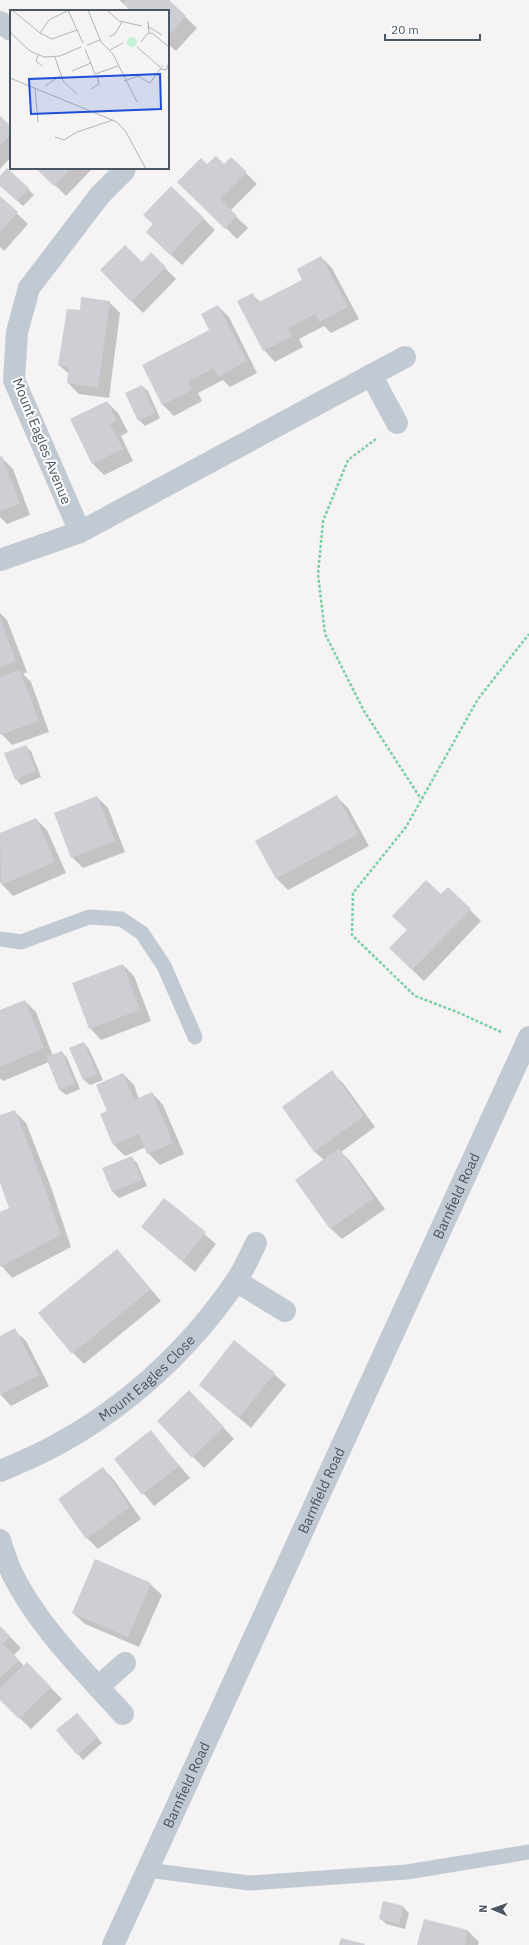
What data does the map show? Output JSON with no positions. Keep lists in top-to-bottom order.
{
  "streets": {
    "street": ["Mount Eagles Avenue", "Barnfield Road", "Mount Eagles Close"]
  },
  "scale_bar": "20 m",
  "north": "left"
}
